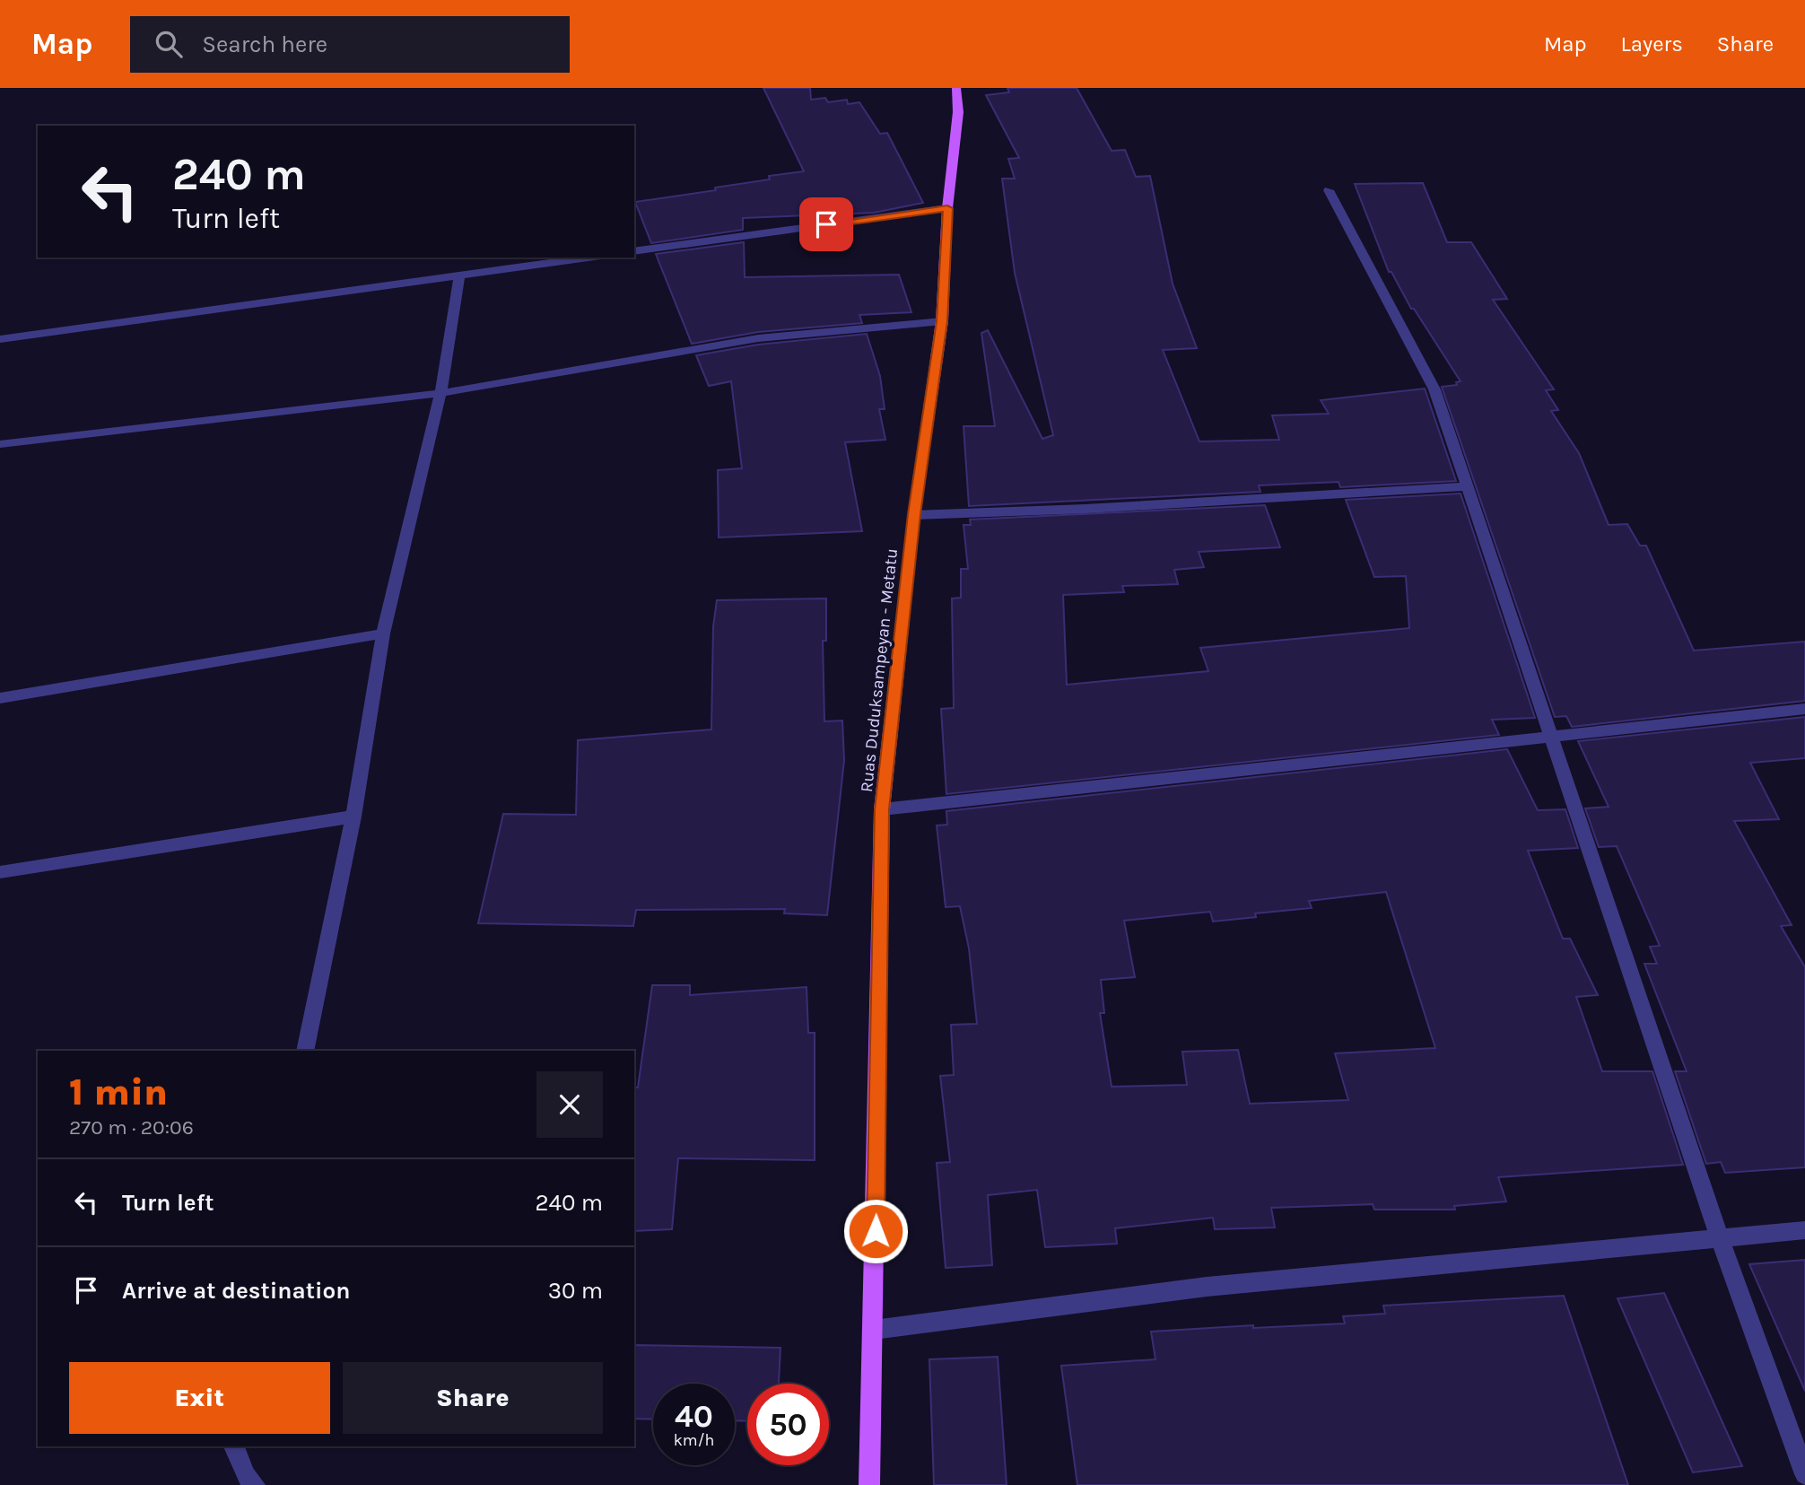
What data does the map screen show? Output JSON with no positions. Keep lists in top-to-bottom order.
{
  "streets": {
    "main road": ["Ruas Duduksampeyan - Metatu"]
  },
  "page": {
    "header": "Map",
    "search": "Search here",
    "nav": ["Map", "Layers", "Share"],
    "turn": ["240 m", "Turn left"],
    "heading": ["1 min", "270 m · 20:06"],
    "list": [
      {
        "name": "Turn left",
        "value": "240 m"
      },
      {
        "name": "Arrive at destination",
        "value": "30 m"
      }
    ],
    "buttons": ["Exit", "Share"],
    "speed": "40 km/h",
    "limit": "50"
  }
}
